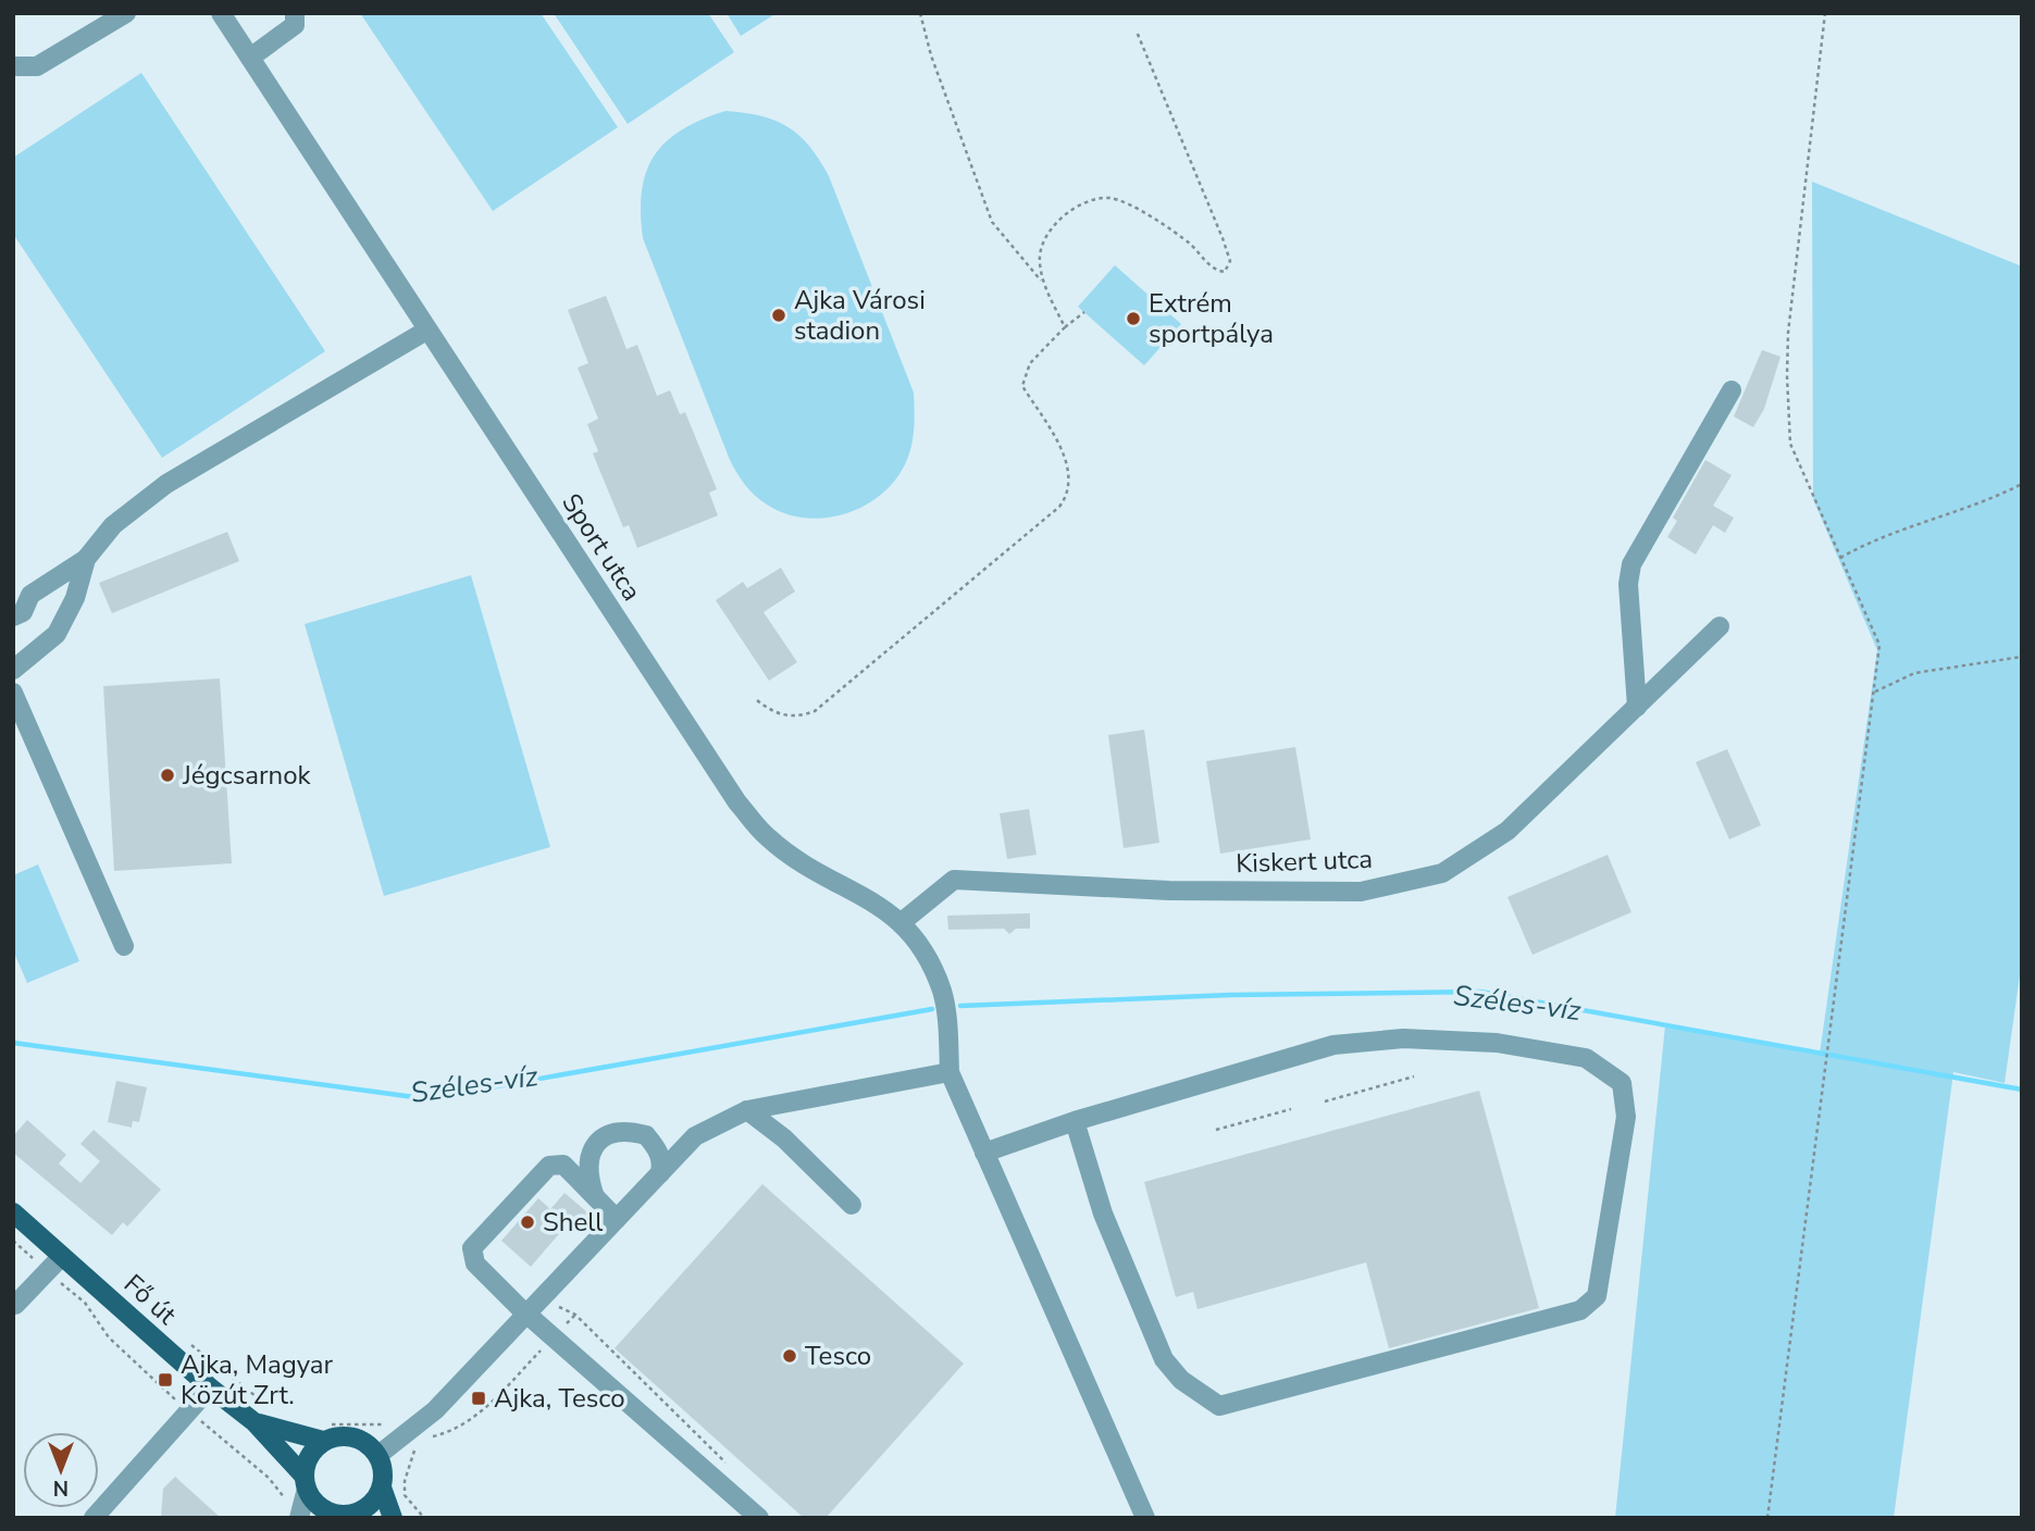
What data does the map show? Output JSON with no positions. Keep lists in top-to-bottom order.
{
  "streets": {
    "main road": ["Fő út"],
    "street": ["Sport utca", "Kiskert utca"]
  },
  "crossings": [
    ["Sport utca", "Kiskert utca"]
  ],
  "water": ["Széles-víz"],
  "places": {
    "other": [
      "Ajka Városi stadion",
      "Extrém sportpálya",
      "Jégcsarnok",
      "Shell",
      "Tesco"
    ],
    "transit": ["Ajka, Magyar Közút Zrt.", "Ajka, Tesco"]
  },
  "north": "bottom"
}
